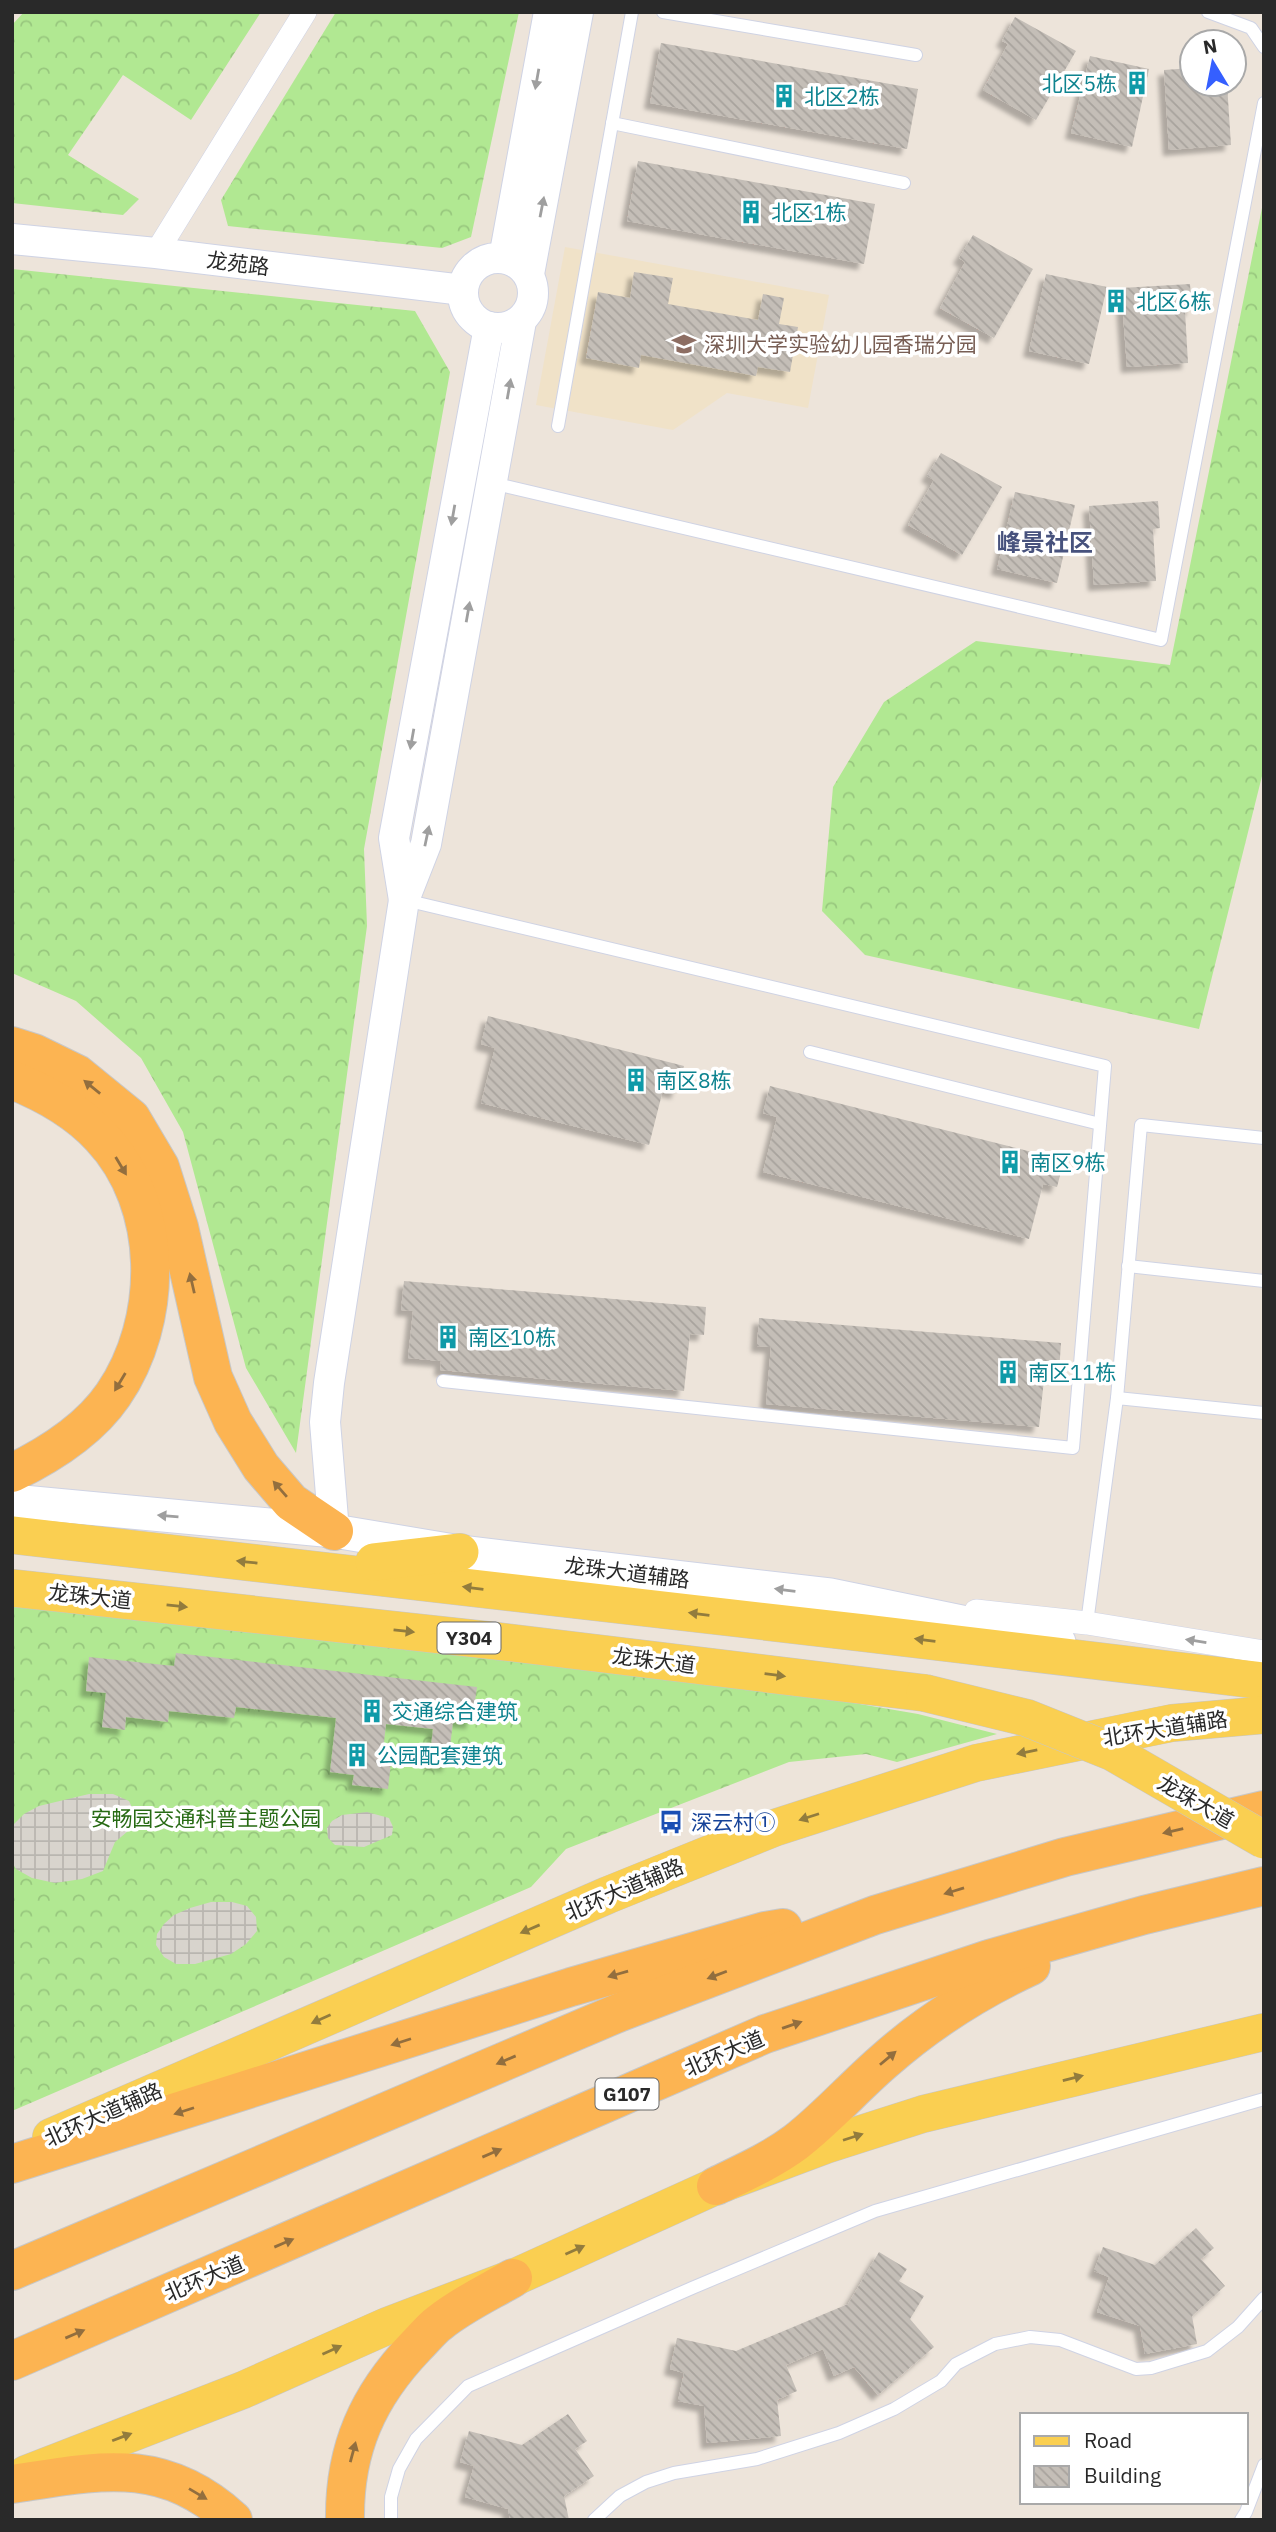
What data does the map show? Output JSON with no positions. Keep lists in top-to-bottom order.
{
  "streets": {
    "highway": ["北环大道", "G107"],
    "main road": [
      "龙珠大道辅路",
      "龙珠大道",
      "Y304",
      "北环大道辅路"
    ],
    "street": ["龙苑路"]
  },
  "districts": ["峰景社区"],
  "parks": ["安畅园交通科普主题公园"],
  "places": {
    "building": [
      "北区5栋",
      "北区2栋",
      "北区1栋",
      "北区6栋",
      "南区8栋",
      "南区9栋",
      "南区10栋",
      "南区11栋",
      "交通综合建筑",
      "公园配套建筑"
    ],
    "school or university": ["深圳大学实验幼儿园香瑞分园"],
    "bus stop": ["深云村①"]
  },
  "legend": ["Road", "Building"],
  "north": "top"
}
